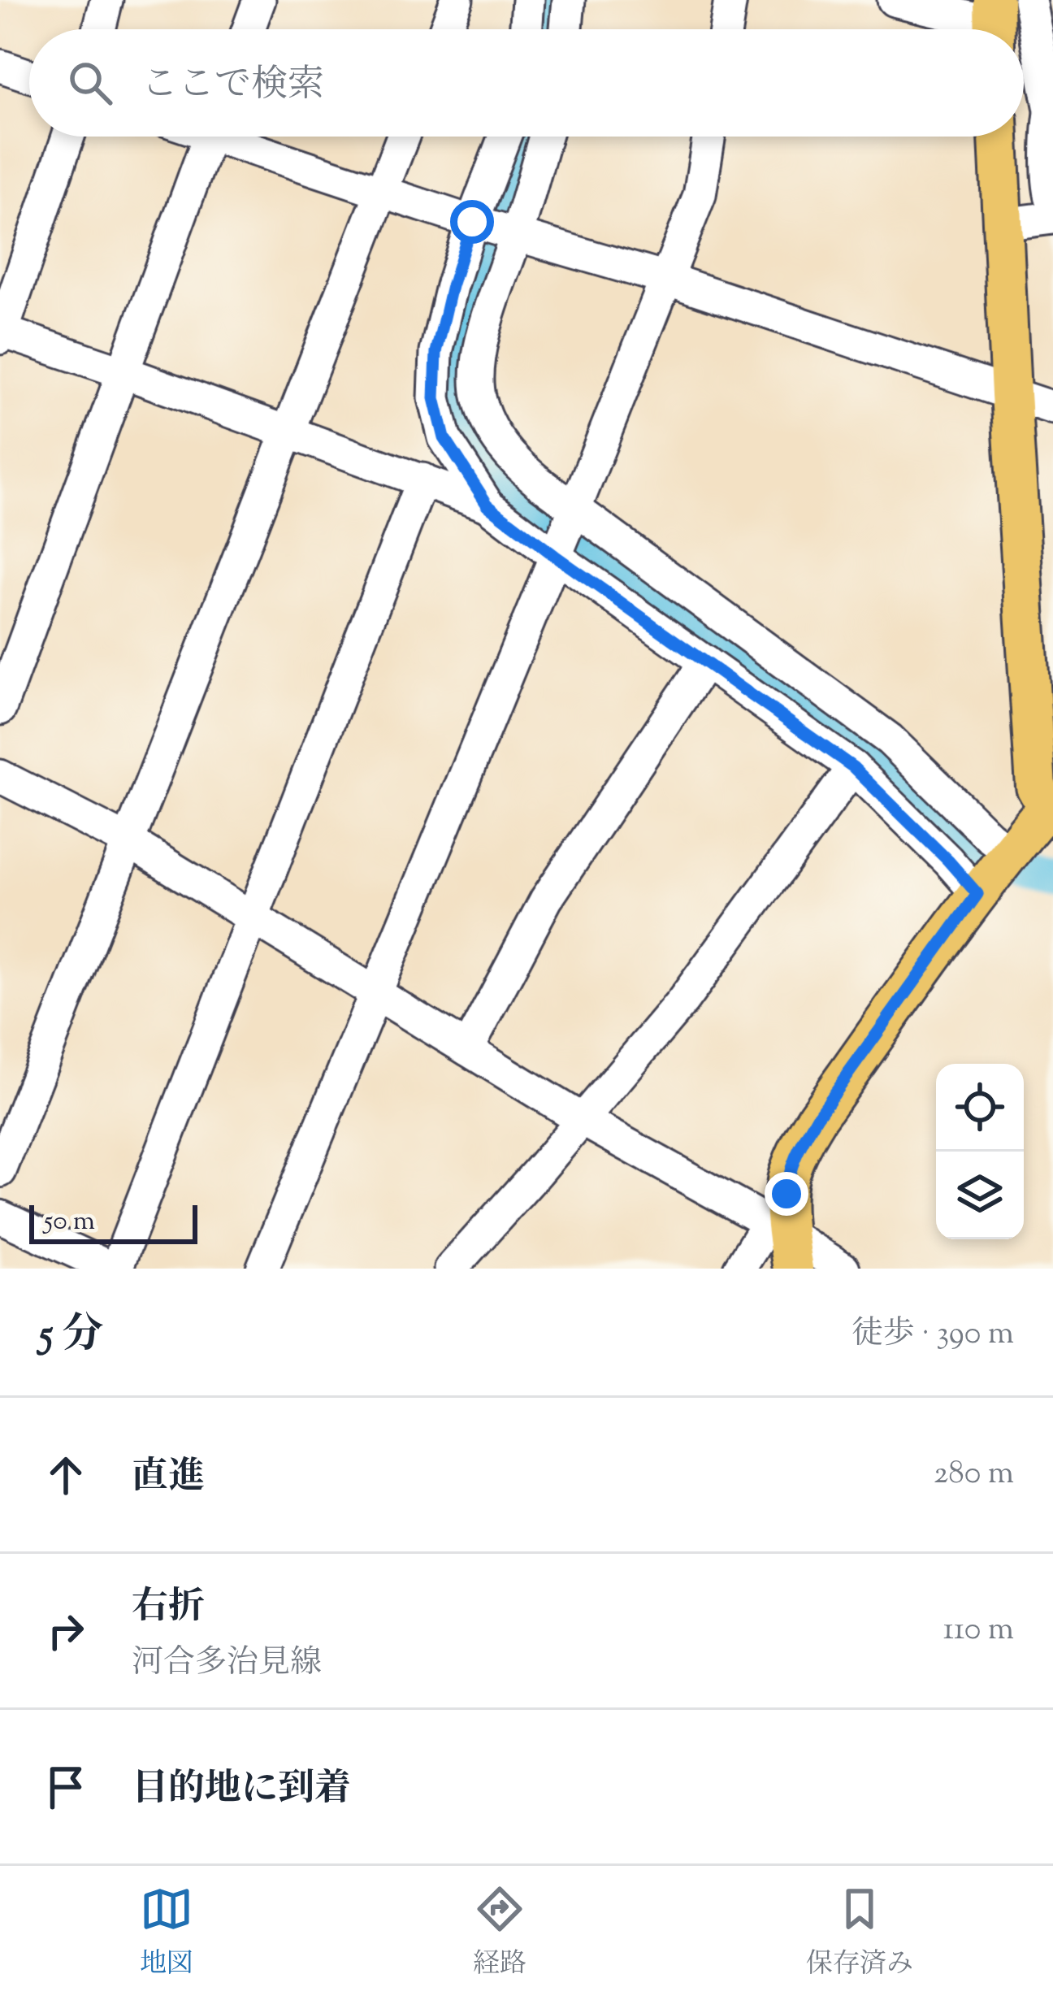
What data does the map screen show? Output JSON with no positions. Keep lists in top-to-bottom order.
{
  "scale_bar": "50 m",
  "page": {
    "search": "ここで検索",
    "scale": "50 m",
    "heading": ["5 分", "徒歩 · 390 m"],
    "list": [
      ["直進", "280 m"],
      ["右折", "河合多治見線", "110 m"],
      "目的地に到着"
    ],
    "nav": ["地図", "経路", "保存済み"]
  }
}
